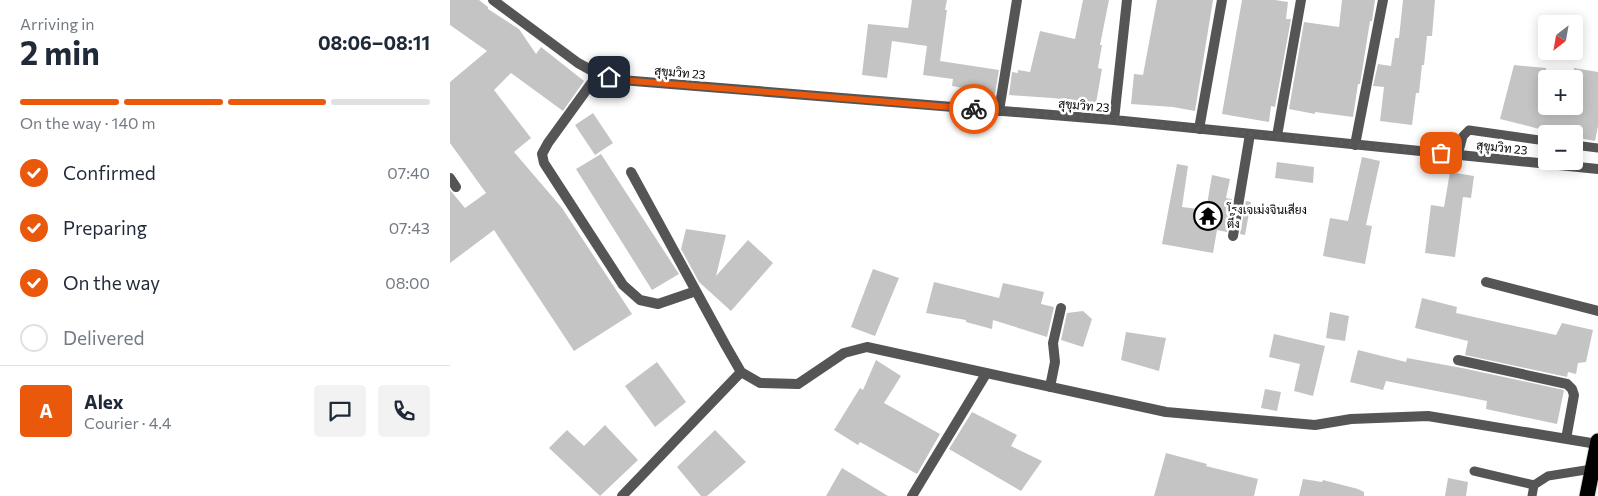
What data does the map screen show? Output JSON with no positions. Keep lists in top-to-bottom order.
{
  "streets": {
    "street": ["สุขุมวิท 23"]
  },
  "places": {
    "temple": ["โรงเจเม่งจินเสียง ตึ๊ง"]
  },
  "north": "bottom left",
  "page": {
    "heading": ["2 min", "Arriving in", "08:06–08:11"],
    "panel": ["Alex", "Courier · 4.4"],
    "map_buttons": ["+", "−"],
    "bar": "On the way · 140 m",
    "list": [
      ["Confirmed", "07:40"],
      ["Preparing", "07:43"],
      ["On the way", "08:00"],
      "Delivered"
    ],
    "round": "A"
  }
}
